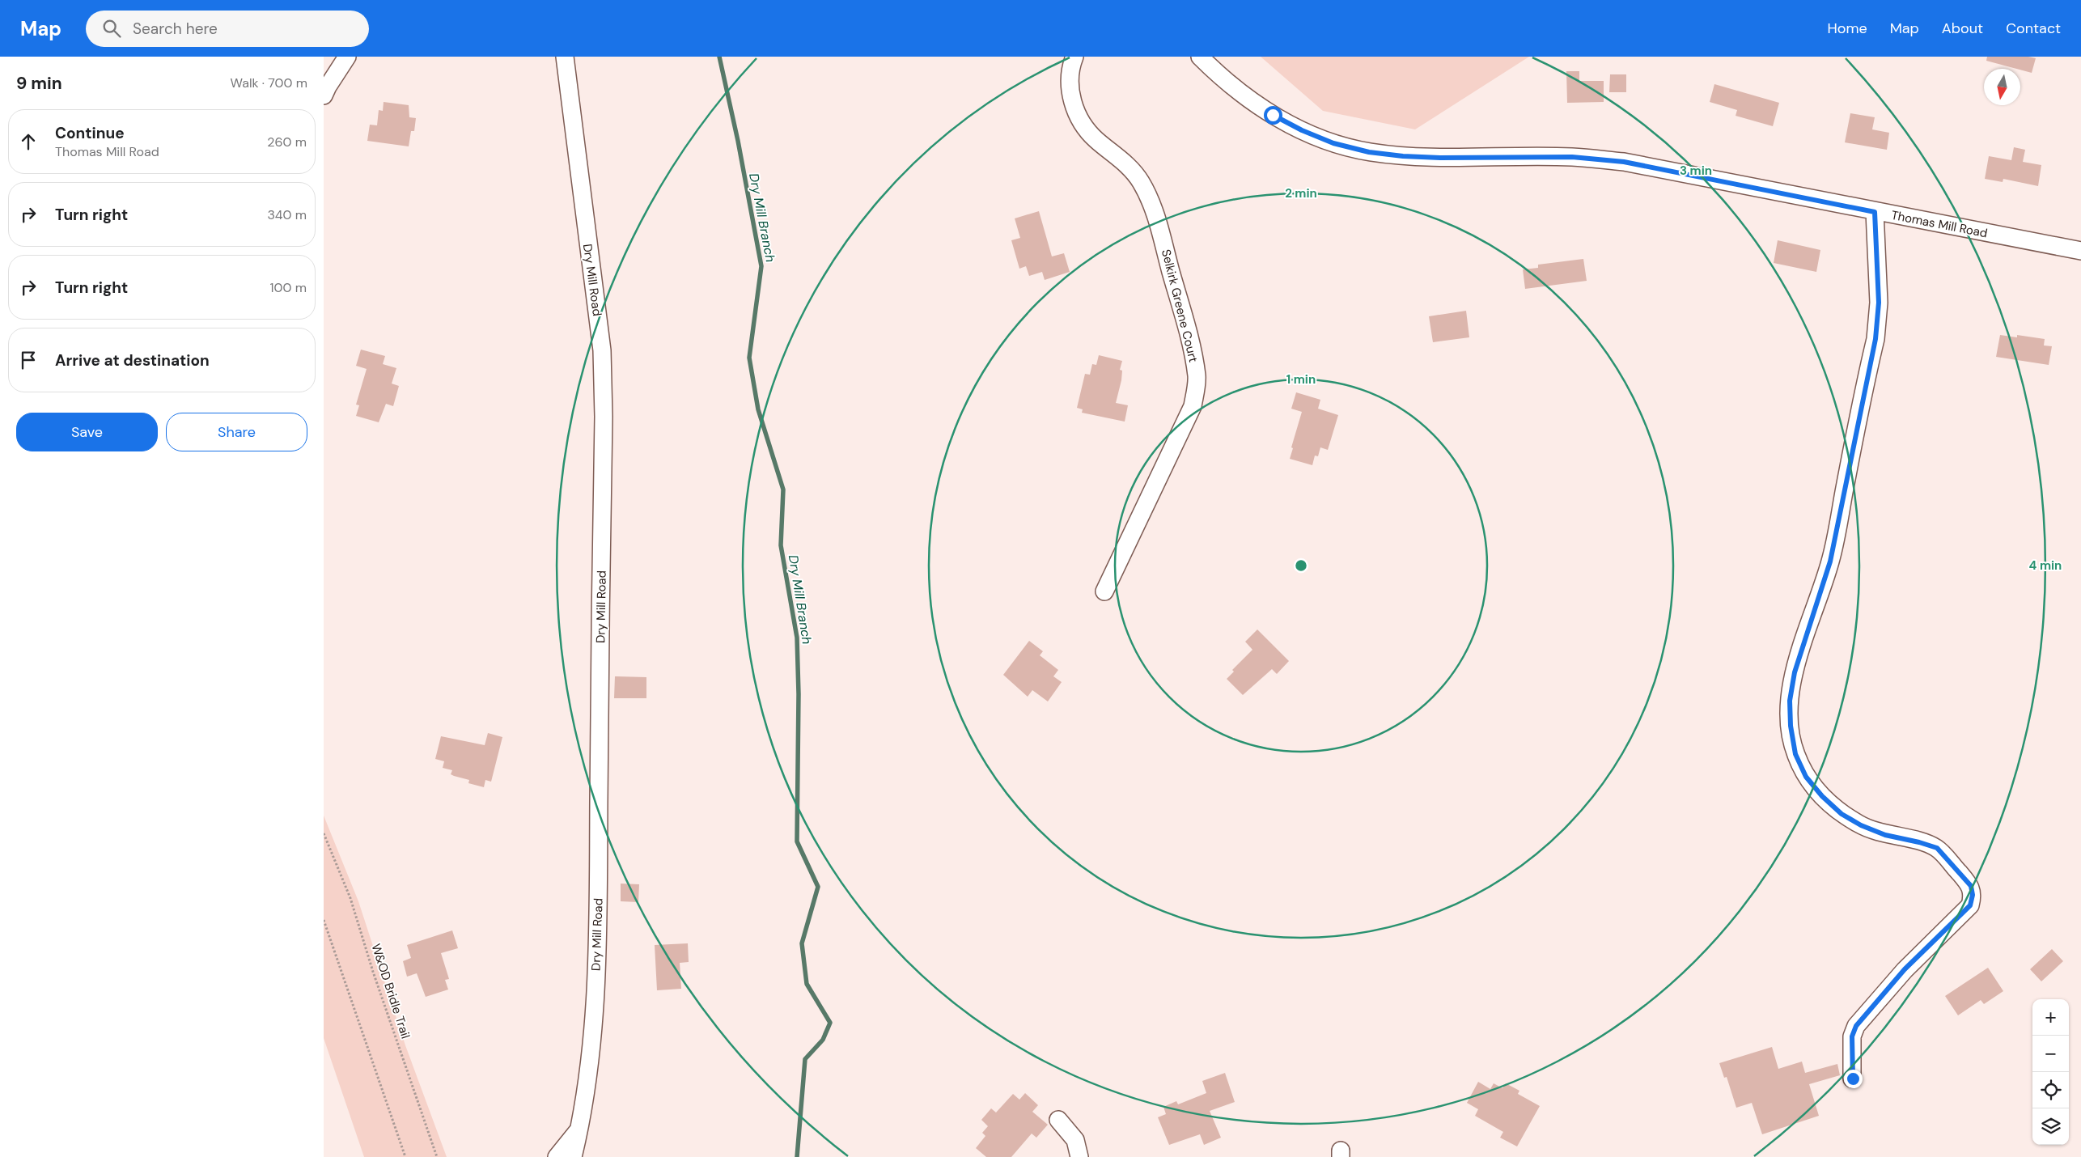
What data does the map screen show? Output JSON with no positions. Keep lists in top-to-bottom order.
{
  "streets": {
    "street": ["Thomas Mill Road", "Dry Mill Road", "Selkirk Greene Court"],
    "path": ["W&OD Bridle Trail"]
  },
  "water": ["Dry Mill Branch"],
  "north": "bottom",
  "page": {
    "header": "Map",
    "search": "Search here",
    "nav": [
      "Home",
      "Map",
      "About",
      "Contact"
    ],
    "heading": ["9 min", "Walk · 700 m"],
    "list": [
      ["Continue", "Thomas Mill Road", "260 m"],
      ["Turn right", "340 m"],
      ["Turn right", "100 m"],
      "Arrive at destination"
    ],
    "buttons": ["Save", "Share"],
    "map_buttons": ["+", "−"]
  },
  "rings": [
    "3 min",
    "2 min",
    "1 min",
    "4 min"
  ]
}
